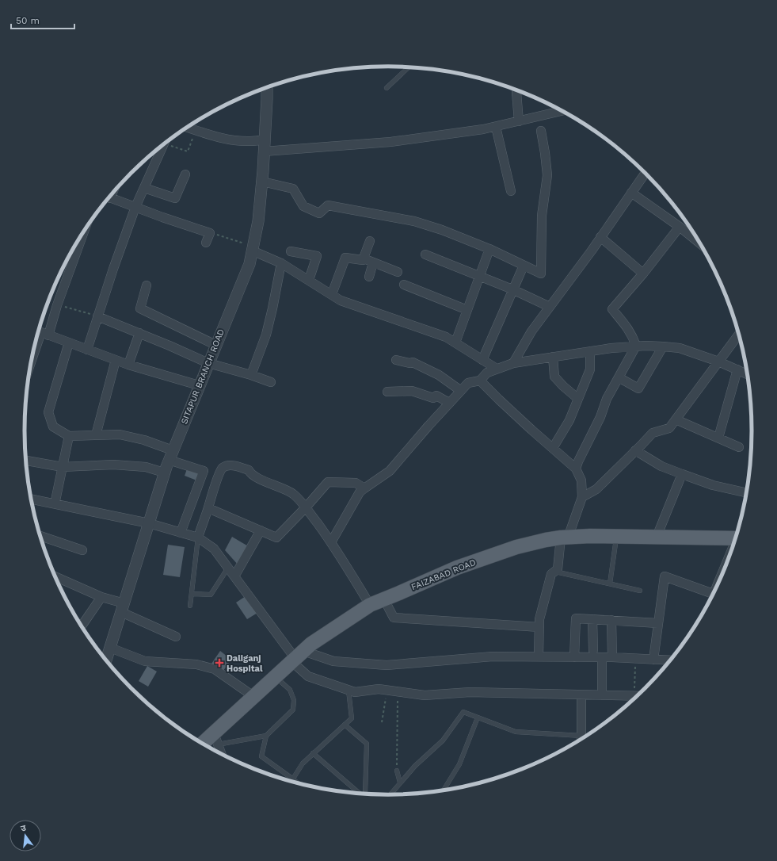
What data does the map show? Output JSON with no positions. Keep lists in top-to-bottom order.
{
  "streets": {
    "main road": ["FAIZABAD ROAD"],
    "street": ["SITAPUR BRANCH ROAD"]
  },
  "places": {
    "health": ["Daliganj Hospital"]
  },
  "scale_bar": "50 m",
  "north": "top"
}
